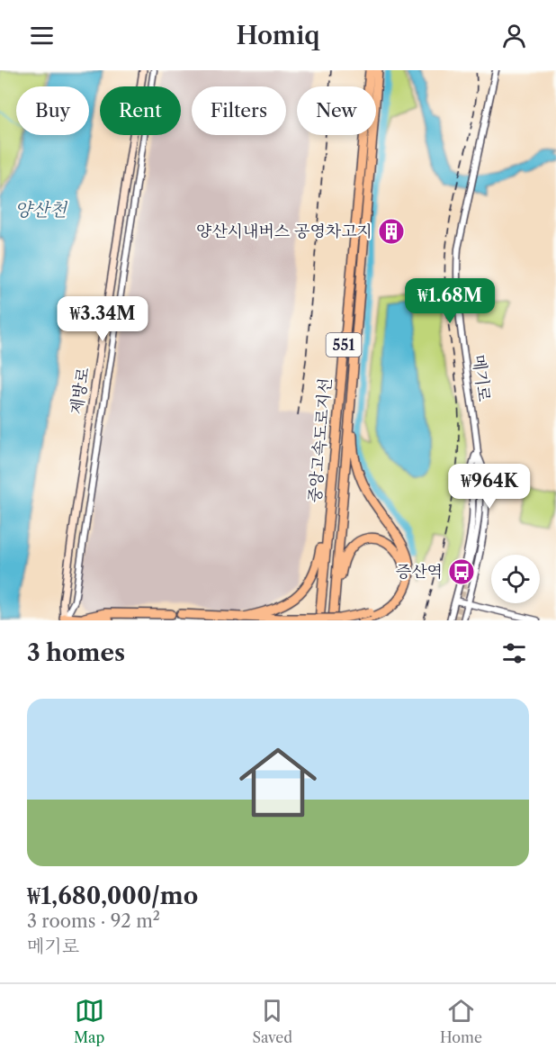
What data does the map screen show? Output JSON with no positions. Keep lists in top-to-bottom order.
{
  "streets": {
    "highway": ["551", "중앙고속도로지선"],
    "main road": ["제방로"],
    "street": ["메기로"]
  },
  "water": ["양산천"],
  "places": {
    "building": ["양산시내버스 공영차고지"],
    "bus stop": ["증산역"]
  },
  "page": {
    "header": "Homiq",
    "chip": [
      "Buy",
      "Rent",
      "Filters",
      "New"
    ],
    "price": ["₩1.68M", "₩3.34M", "₩964K"],
    "heading": "3 homes",
    "list": [
      {
        "name": "₩1,680,000/mo",
        "note": "3 rooms · 92 m² · 메기로"
      }
    ],
    "tabs": ["Map", "Saved", "Home"]
  }
}
